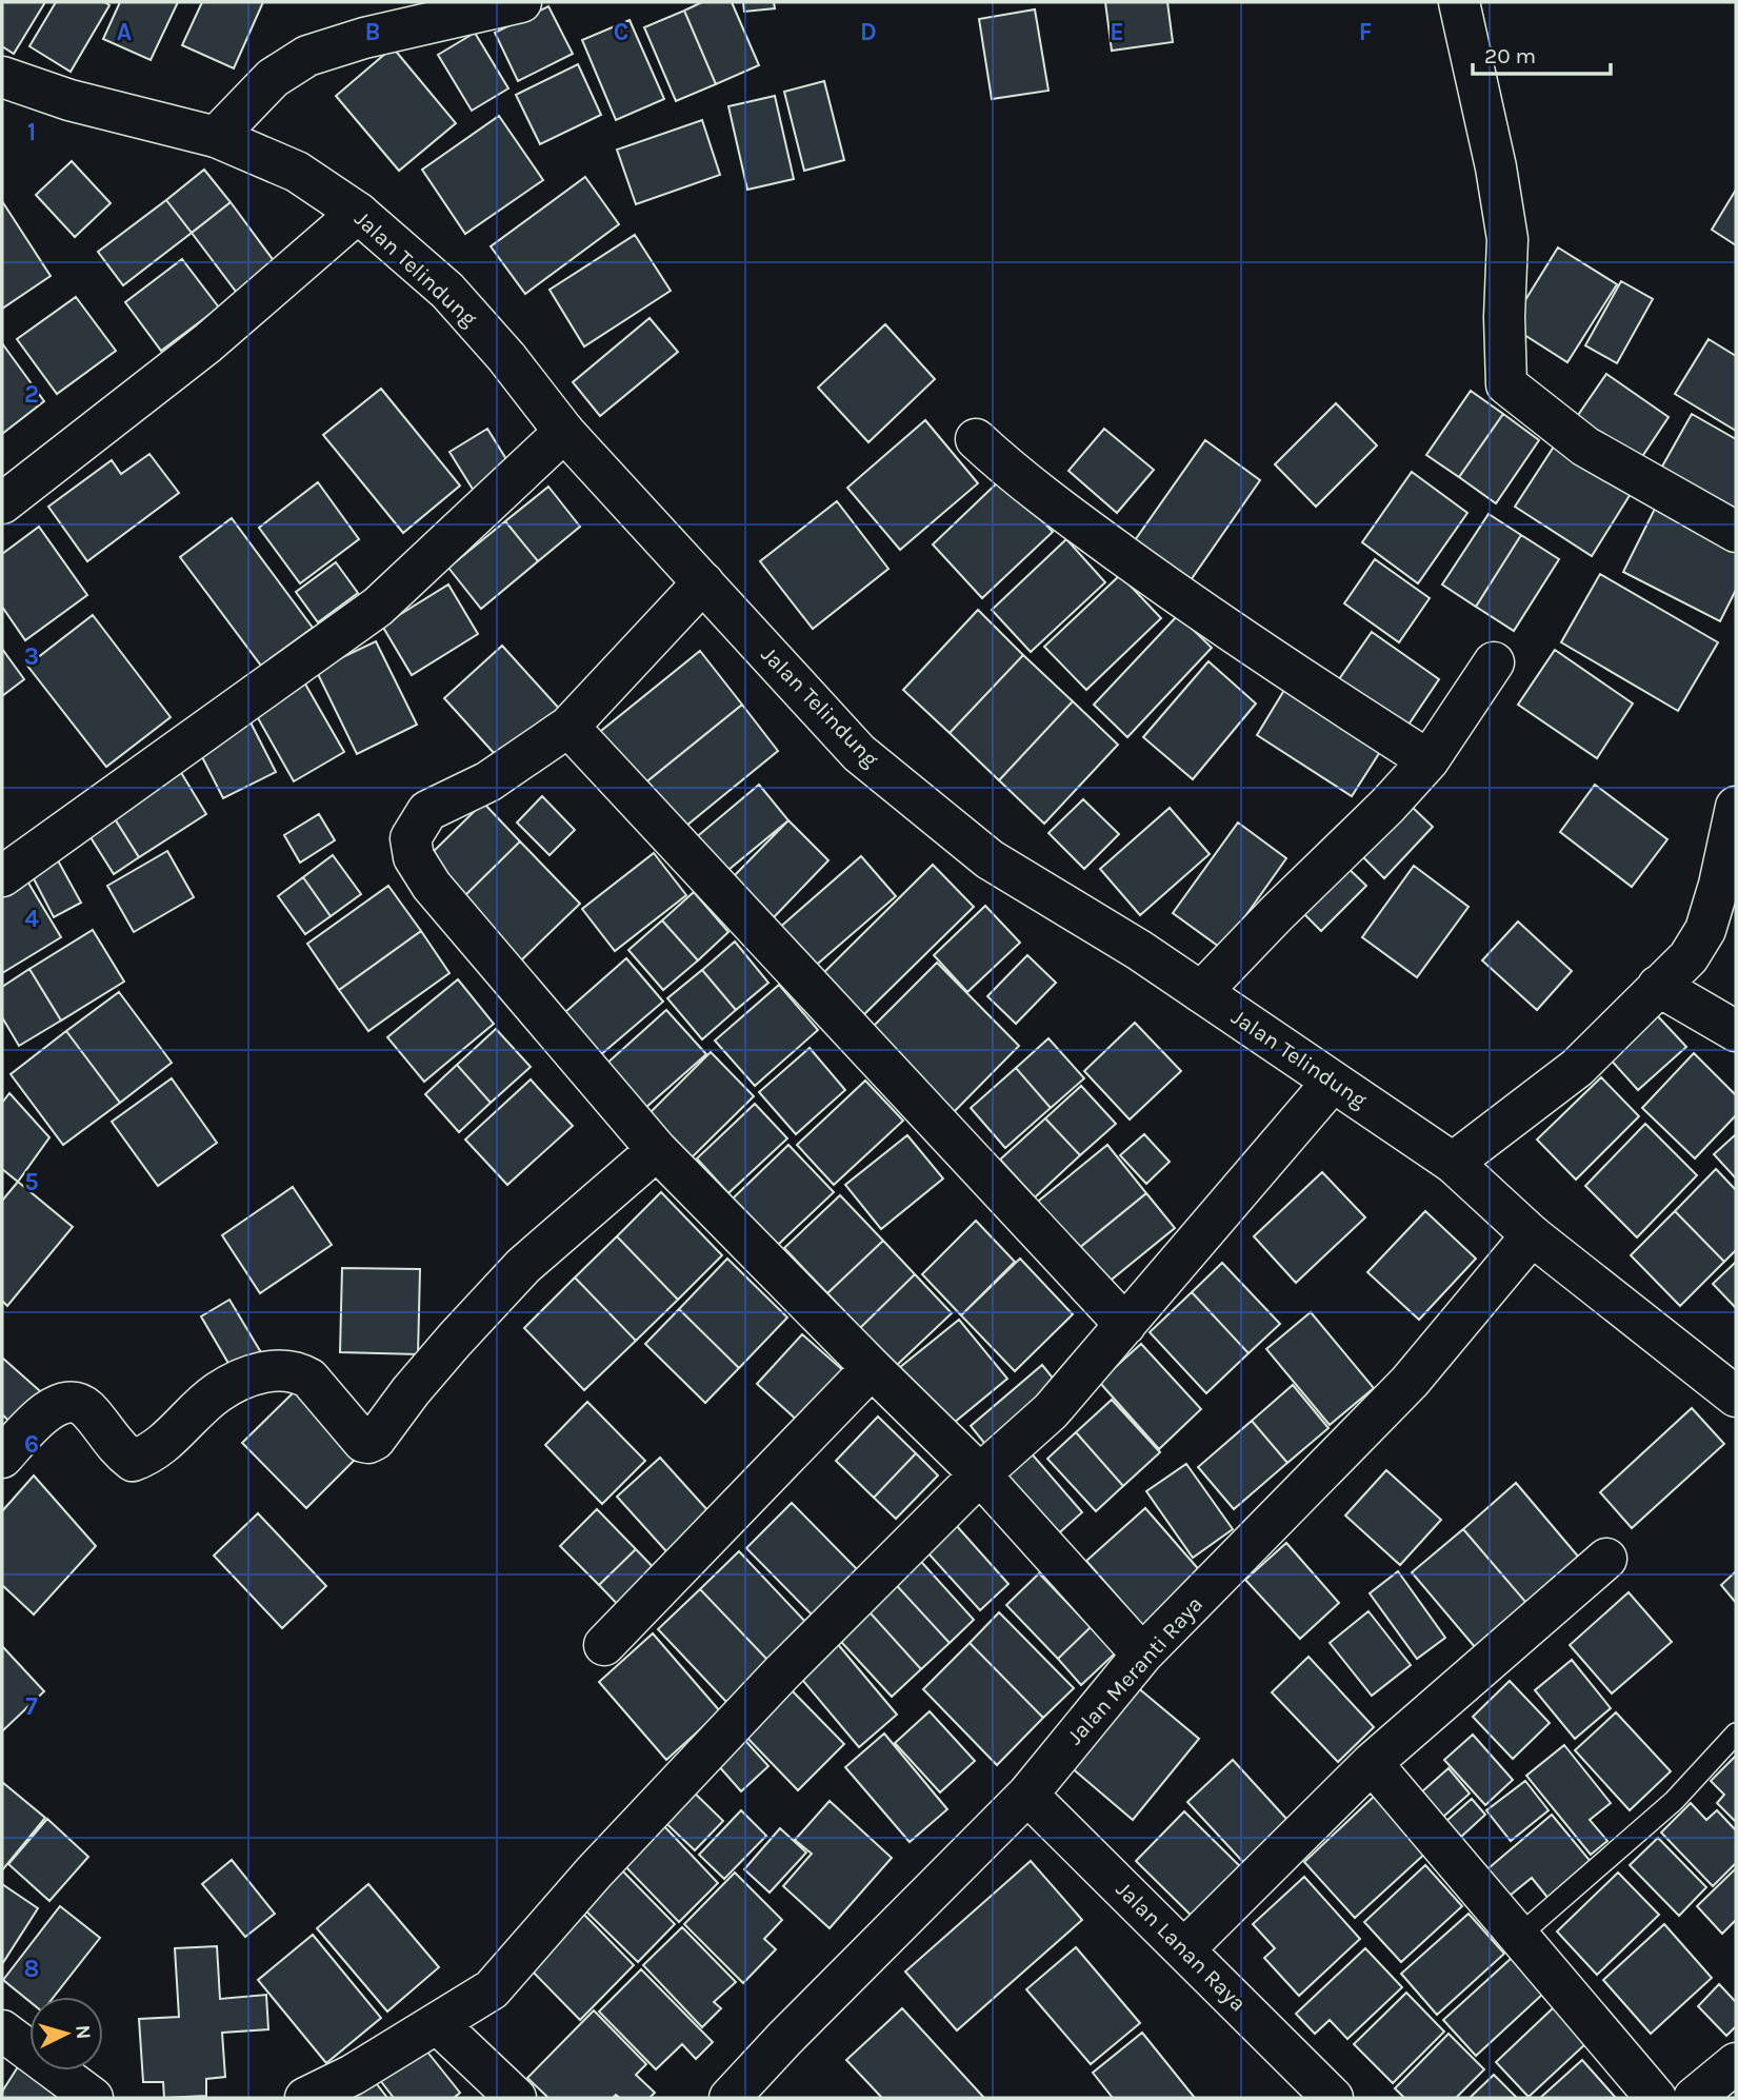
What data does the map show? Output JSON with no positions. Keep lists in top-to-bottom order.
{
  "streets": {
    "street": ["Jalan Telindung", "Jalan Meranti Raya", "Jalan Lanan Raya"]
  },
  "crossings": [
    ["Jalan Telindung", "Jalan Meranti Raya"],
    ["Jalan Meranti Raya", "Jalan Lanan Raya"]
  ],
  "scale_bar": "20 m",
  "north": "right",
  "grid": {
    "columns": [
      "A",
      "B",
      "C",
      "D",
      "E",
      "F"
    ],
    "rows": [
      "1",
      "2",
      "3",
      "4",
      "5",
      "6",
      "7",
      "8"
    ]
  }
}
